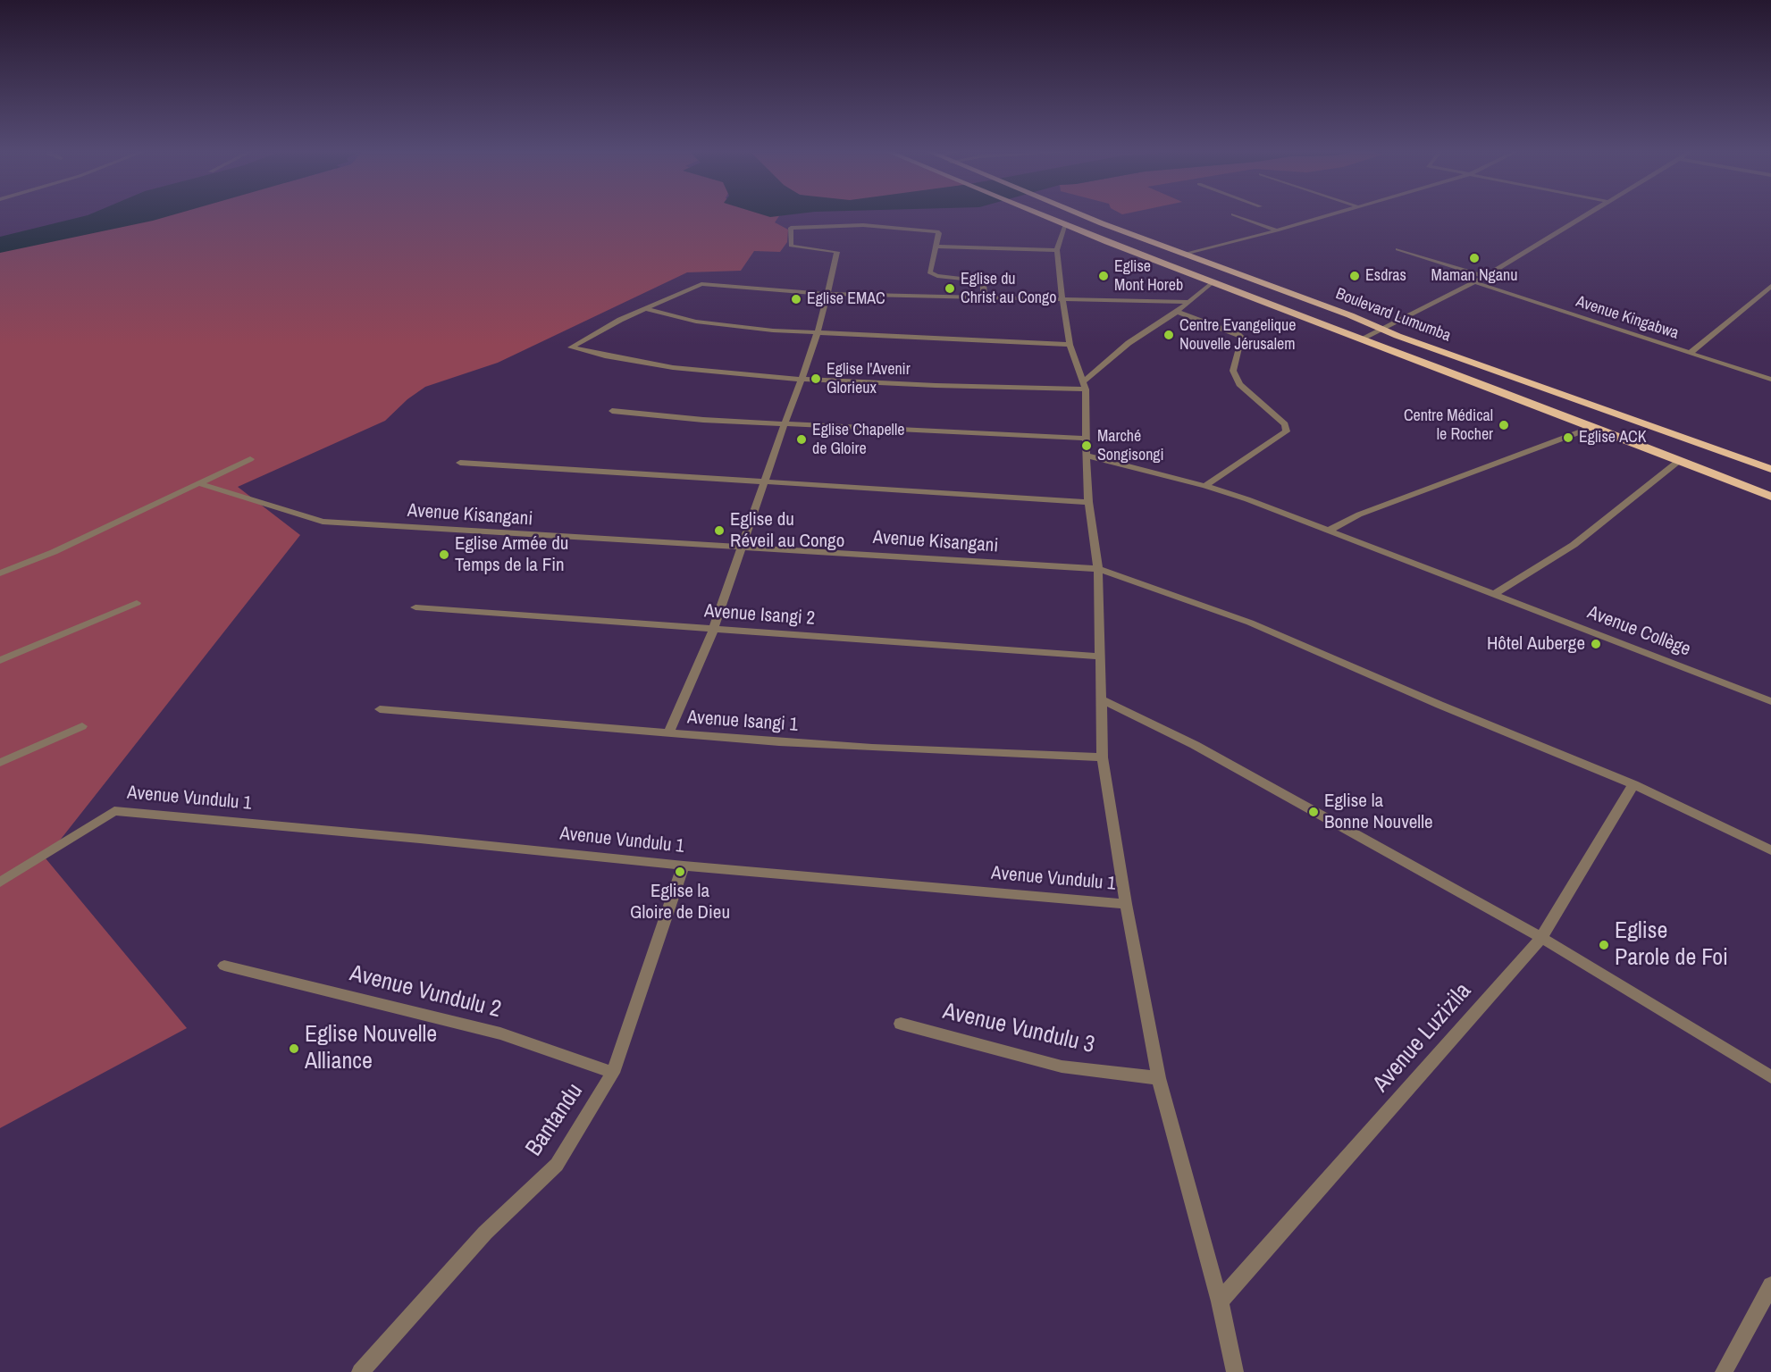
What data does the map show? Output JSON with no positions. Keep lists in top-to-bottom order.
{
  "streets": {
    "highway": ["Boulevard Lumumba"],
    "street": [
      "Avenue Kingabwa",
      "Avenue Kisangani",
      "Avenue Isangi 2",
      "Avenue Collège",
      "Avenue Isangi 1",
      "Avenue Vundulu 1",
      "Avenue Vundulu 2",
      "Avenue Vundulu 3",
      "Avenue Luzizila",
      "Bantandu"
    ]
  },
  "crossings": [
    ["Avenue Kisangani", "Avenue Luzizila"],
    ["Avenue Vundulu 1", "Bantandu"],
    ["Avenue Vundulu 2", "Bantandu"]
  ],
  "places": [
    "Maman Nganu",
    "Eglise Mont Horeb",
    "Esdras",
    "Eglise du Christ au Congo",
    "Eglise EMAC",
    "Centre Evangelique Nouvelle Jérusalem",
    "Eglise l'Avenir Glorieux",
    "Centre Médical le Rocher",
    "Eglise ACK",
    "Eglise Chapelle de Gloire",
    "Marché Songisongi",
    "Eglise du Réveil au Congo",
    "Eglise Armée du Temps de la Fin",
    "Hôtel Auberge",
    "Eglise la Bonne Nouvelle",
    "Eglise la Gloire de Dieu",
    "Eglise Parole de Foi",
    "Eglise Nouvelle Alliance"
  ]
}
